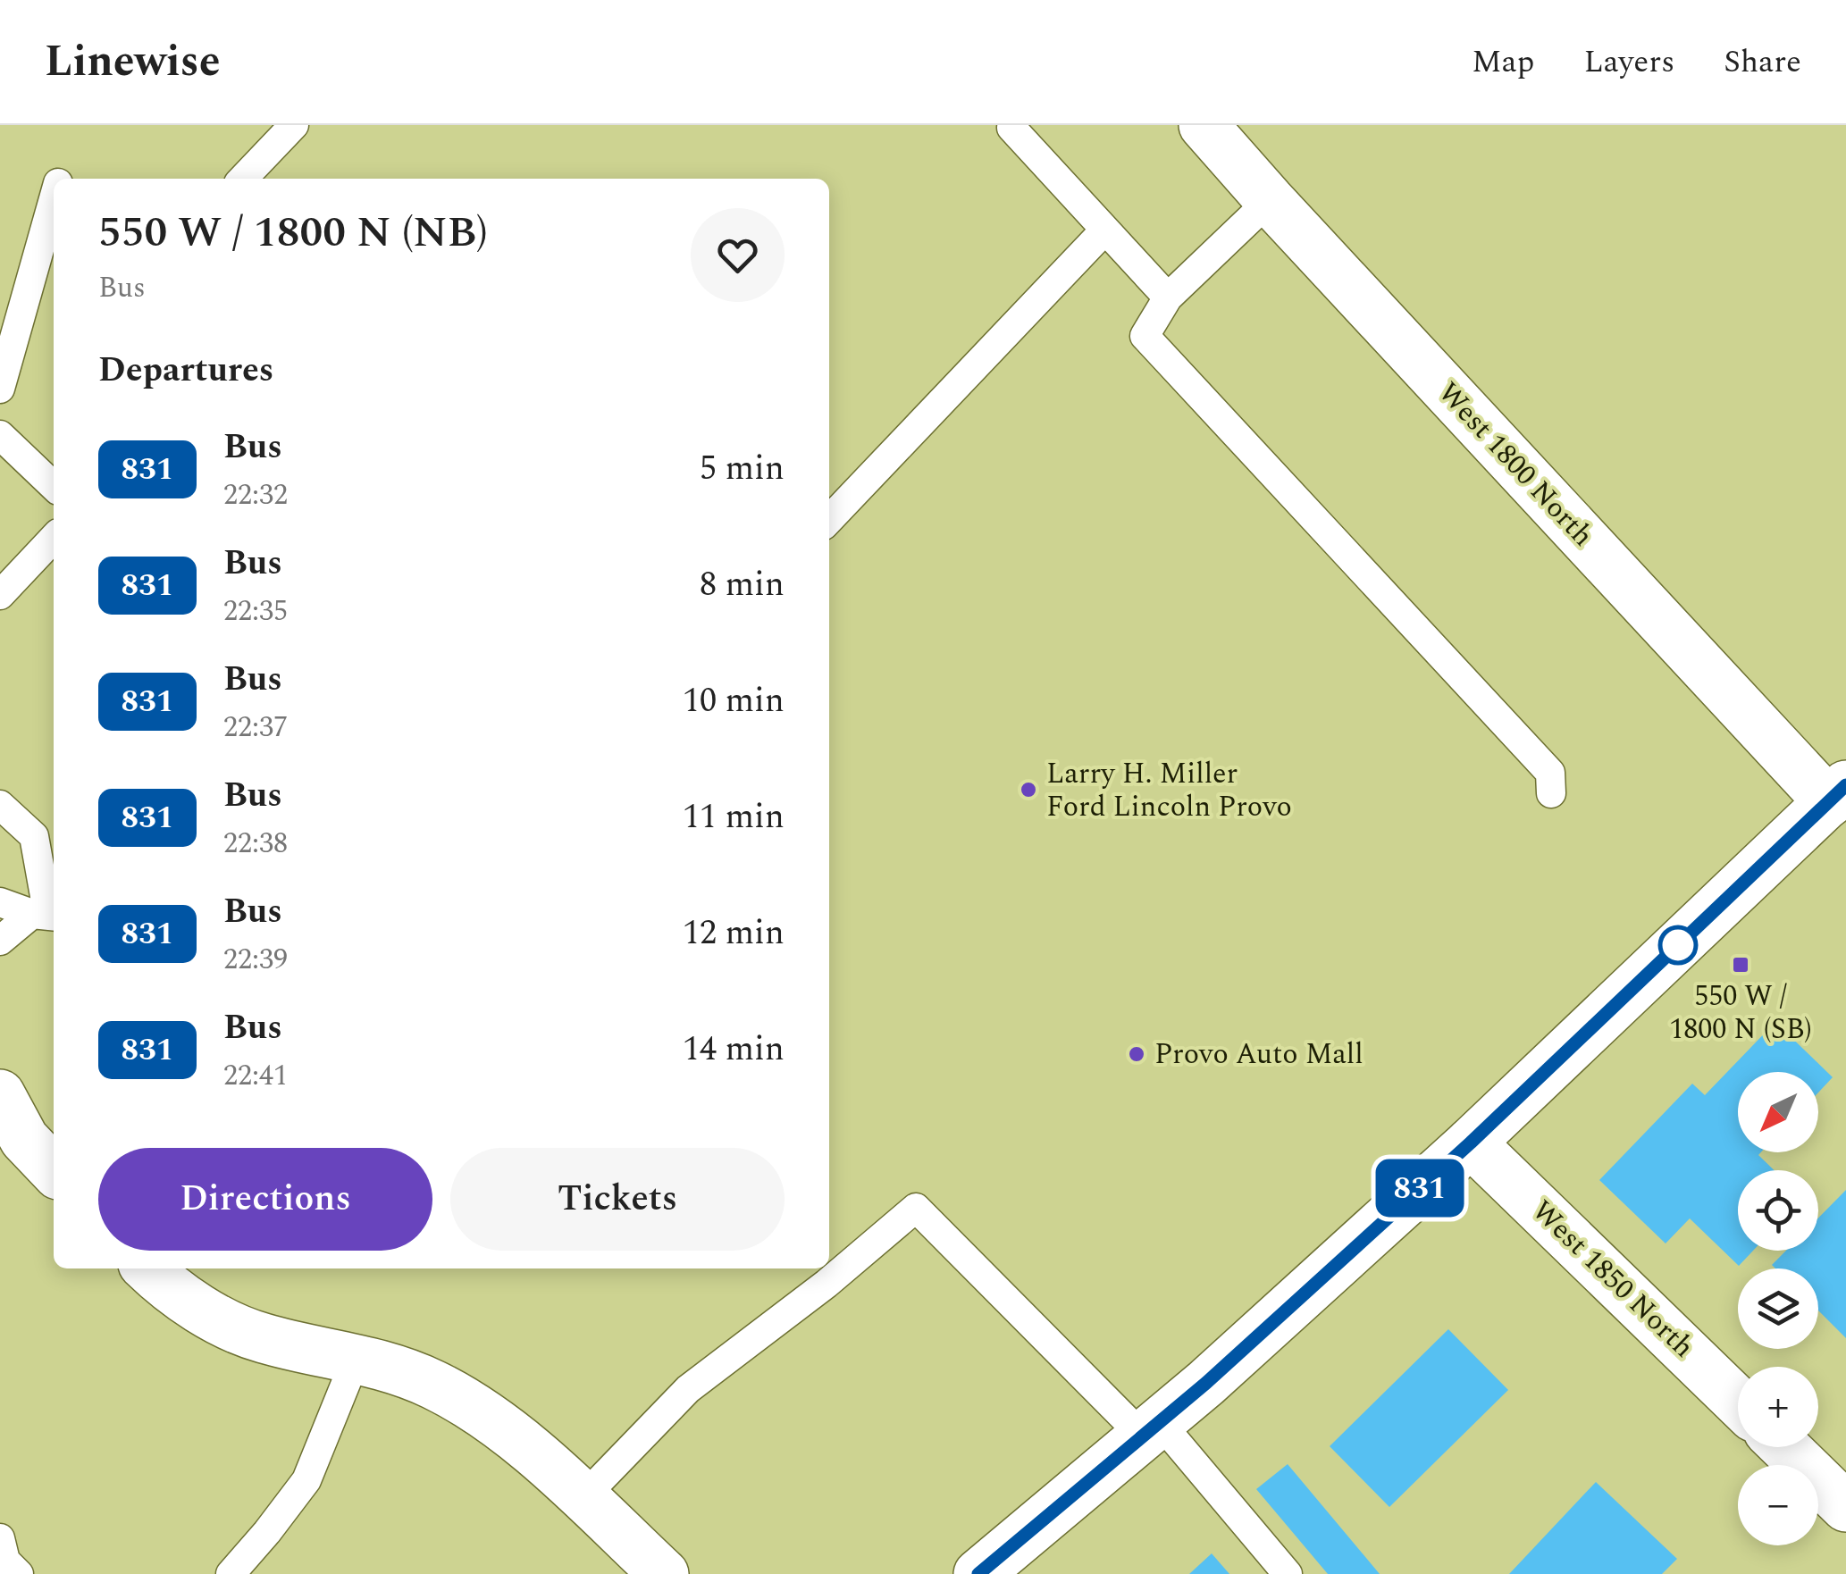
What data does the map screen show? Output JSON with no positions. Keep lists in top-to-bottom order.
{
  "streets": {
    "street": ["West 1800 North", "West 1850 North"]
  },
  "places": {
    "other": ["Larry H. Miller Ford Lincoln Provo", "Provo Auto Mall"],
    "transit": ["550 W / 1800 N (SB)"]
  },
  "lines": ["bus line 831"],
  "north": "bottom left",
  "page": {
    "header": "Linewise",
    "nav": ["Map", "Layers", "Share"],
    "on_map": "831",
    "heading": [
      ["550 W / 1800 N (NB)", "Bus"],
      "Departures"
    ],
    "list": [
      {
        "mark": "831",
        "name": "Bus",
        "note": "22:32",
        "value": "5 min"
      },
      {
        "mark": "831",
        "name": "Bus",
        "note": "22:35",
        "value": "8 min"
      },
      {
        "mark": "831",
        "name": "Bus",
        "note": "22:37",
        "value": "10 min"
      },
      {
        "mark": "831",
        "name": "Bus",
        "note": "22:38",
        "value": "11 min"
      },
      {
        "mark": "831",
        "name": "Bus",
        "note": "22:39",
        "value": "12 min"
      },
      {
        "mark": "831",
        "name": "Bus",
        "note": "22:41",
        "value": "14 min"
      }
    ],
    "map_buttons": ["+", "−"],
    "buttons": ["Directions", "Tickets"]
  }
}
